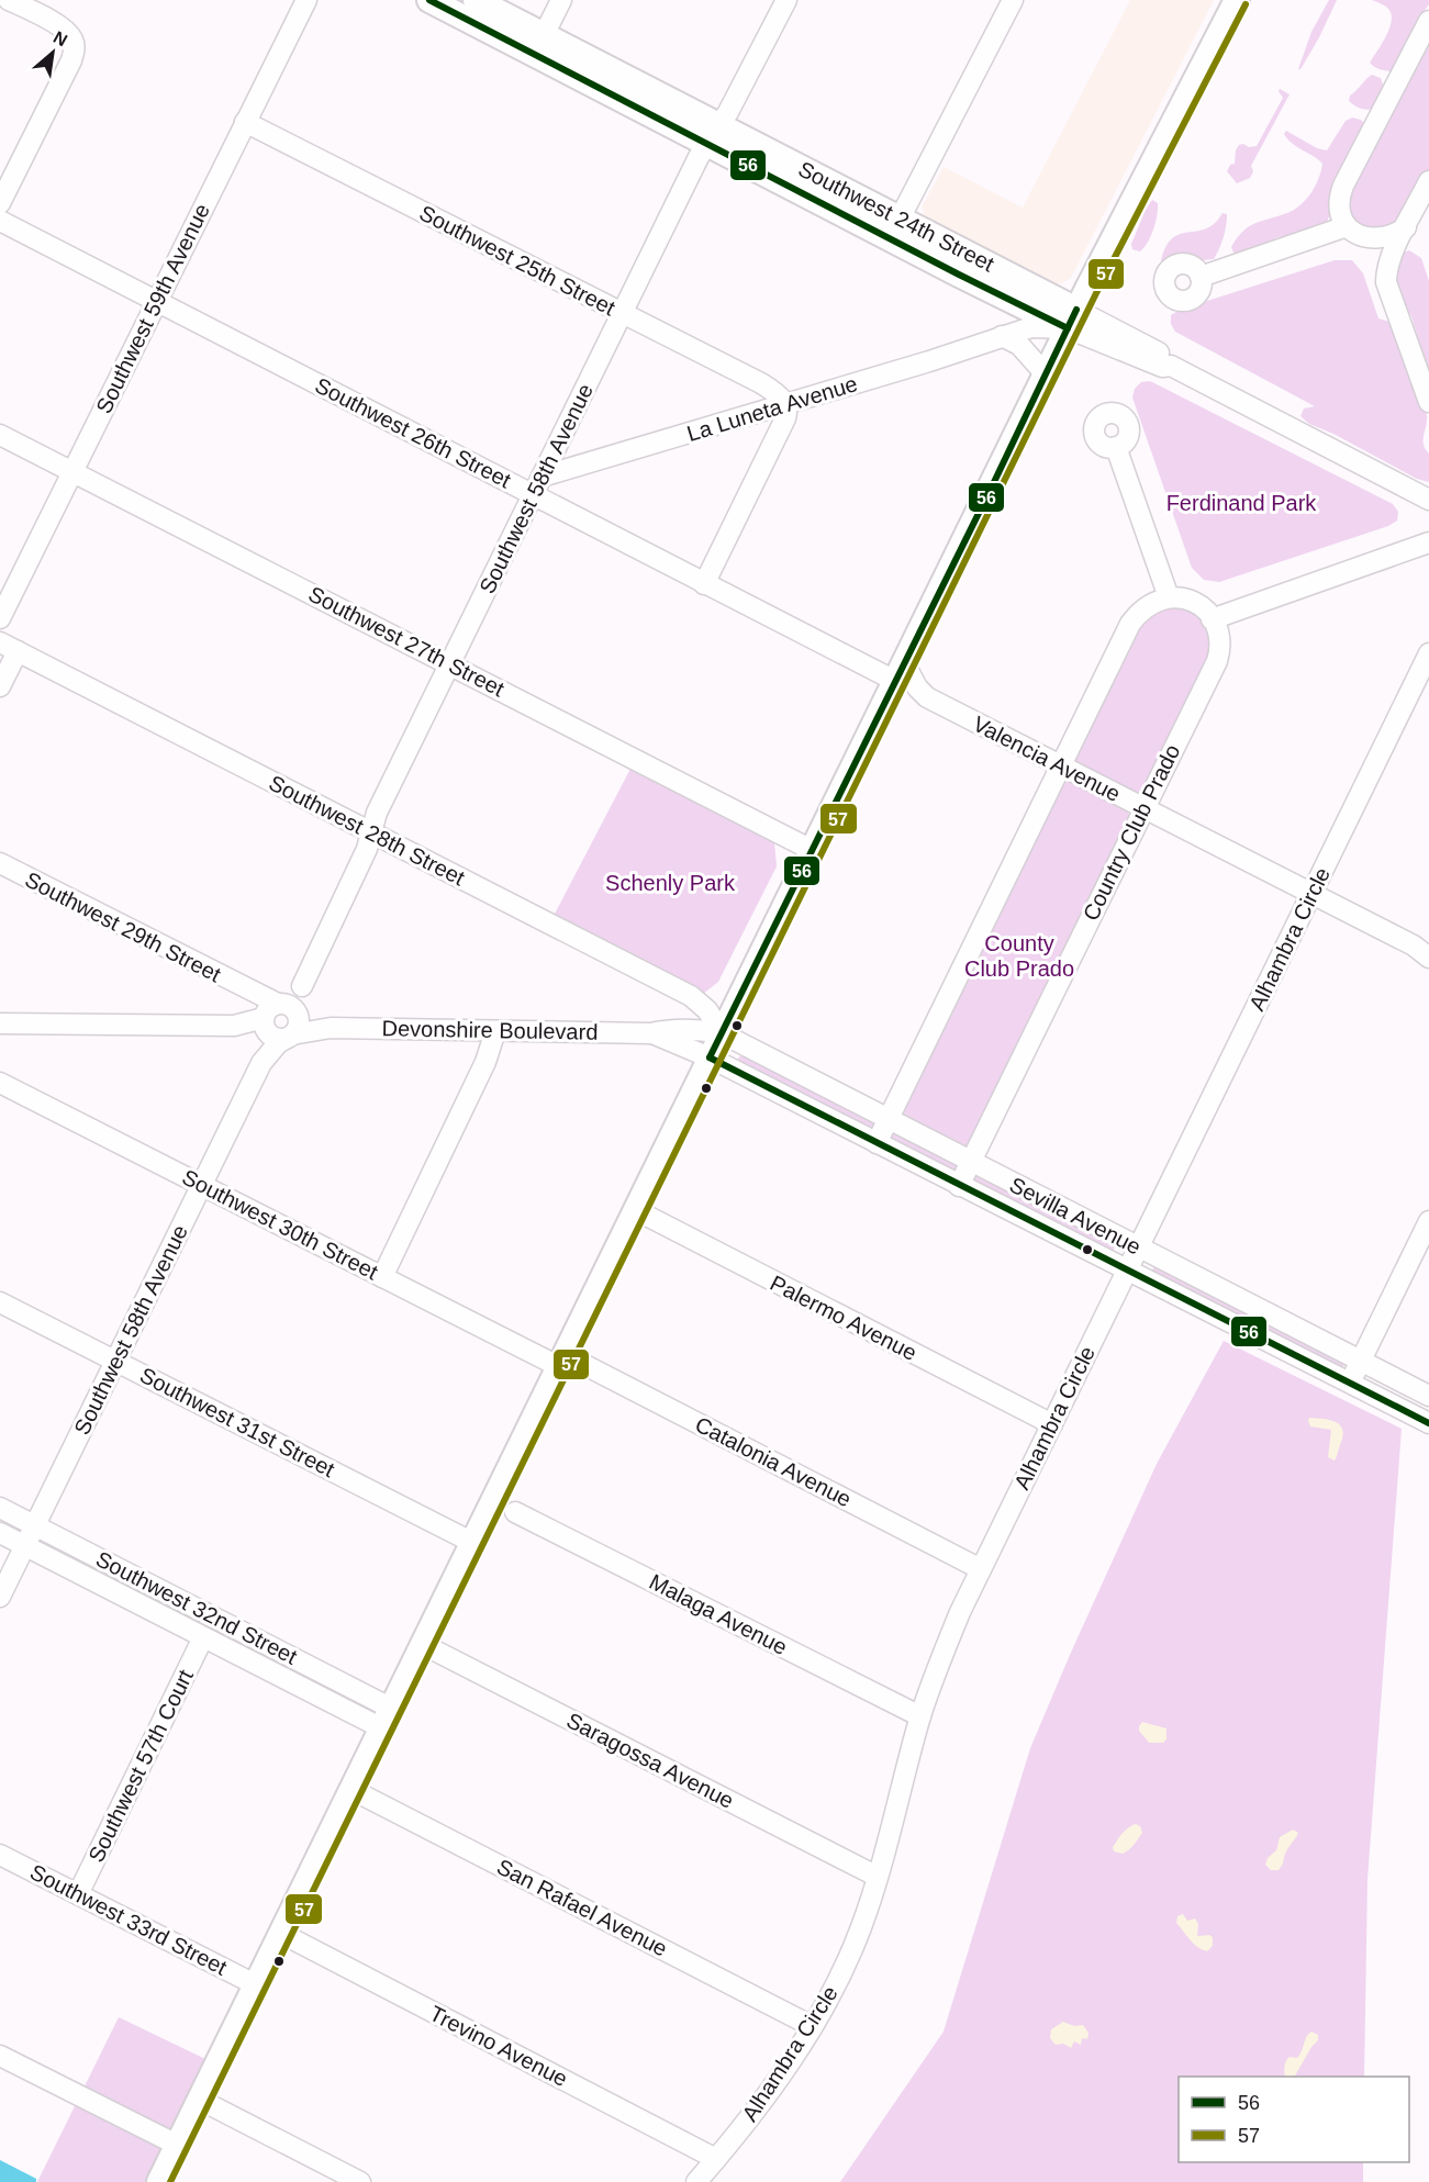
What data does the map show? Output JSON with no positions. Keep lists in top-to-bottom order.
{
  "streets": {
    "main road": ["Southwest 24th Street"],
    "street": [
      "Southwest 25th Street",
      "Southwest 59th Avenue",
      "La Luneta Avenue",
      "Southwest 26th Street",
      "Southwest 58th Avenue",
      "Southwest 27th Street",
      "Valencia Avenue",
      "Southwest 28th Street",
      "Country Club Prado",
      "Southwest 29th Street",
      "Alhambra Circle",
      "Devonshire Boulevard",
      "Sevilla Avenue",
      "Southwest 30th Street",
      "Palermo Avenue",
      "Southwest 31st Street",
      "Catalonia Avenue",
      "Southwest 32nd Street",
      "Malaga Avenue",
      "Saragossa Avenue",
      "Southwest 57th Court",
      "San Rafael Avenue",
      "Southwest 33rd Street",
      "Trevino Avenue"
    ]
  },
  "crossings": [
    ["Southwest 24th Street", "La Luneta Avenue"],
    ["Southwest 24th Street", "Southwest 58th Avenue"],
    ["Southwest 25th Street", "Southwest 59th Avenue"],
    ["Southwest 25th Street", "La Luneta Avenue"],
    ["Southwest 25th Street", "Southwest 58th Avenue"],
    ["Southwest 59th Avenue", "Southwest 26th Street"],
    ["Southwest 59th Avenue", "Southwest 27th Street"],
    ["La Luneta Avenue", "Southwest 26th Street"],
    ["La Luneta Avenue", "Southwest 58th Avenue"],
    ["Southwest 26th Street", "Southwest 58th Avenue"],
    ["Southwest 26th Street", "Valencia Avenue"],
    ["Southwest 58th Avenue", "Southwest 27th Street"],
    ["Southwest 58th Avenue", "Southwest 28th Street"],
    ["Southwest 58th Avenue", "Southwest 29th Street"],
    ["Southwest 58th Avenue", "Devonshire Boulevard"],
    ["Southwest 58th Avenue", "Southwest 30th Street"],
    ["Southwest 58th Avenue", "Southwest 31st Street"],
    ["Southwest 58th Avenue", "Southwest 32nd Street"],
    ["Valencia Avenue", "Country Club Prado"],
    ["Valencia Avenue", "Alhambra Circle"],
    ["Southwest 28th Street", "Devonshire Boulevard"],
    ["Southwest 28th Street", "Sevilla Avenue"],
    ["Country Club Prado", "Sevilla Avenue"],
    ["Southwest 29th Street", "Devonshire Boulevard"],
    ["Alhambra Circle", "Sevilla Avenue"],
    ["Alhambra Circle", "Palermo Avenue"],
    ["Alhambra Circle", "Catalonia Avenue"],
    ["Alhambra Circle", "Malaga Avenue"],
    ["Alhambra Circle", "Saragossa Avenue"],
    ["Alhambra Circle", "San Rafael Avenue"],
    ["Alhambra Circle", "Trevino Avenue"],
    ["Devonshire Boulevard", "Sevilla Avenue"],
    ["Southwest 30th Street", "Catalonia Avenue"],
    ["Southwest 32nd Street", "Southwest 57th Court"],
    ["Southwest 57th Court", "Southwest 33rd Street"]
  ],
  "parks": ["Ferdinand Park", "Schenly Park", "County Club Prado"],
  "lines": ["transit line 56", "transit line 57"],
  "legend": ["56", "57"],
  "north": "top right"
}
